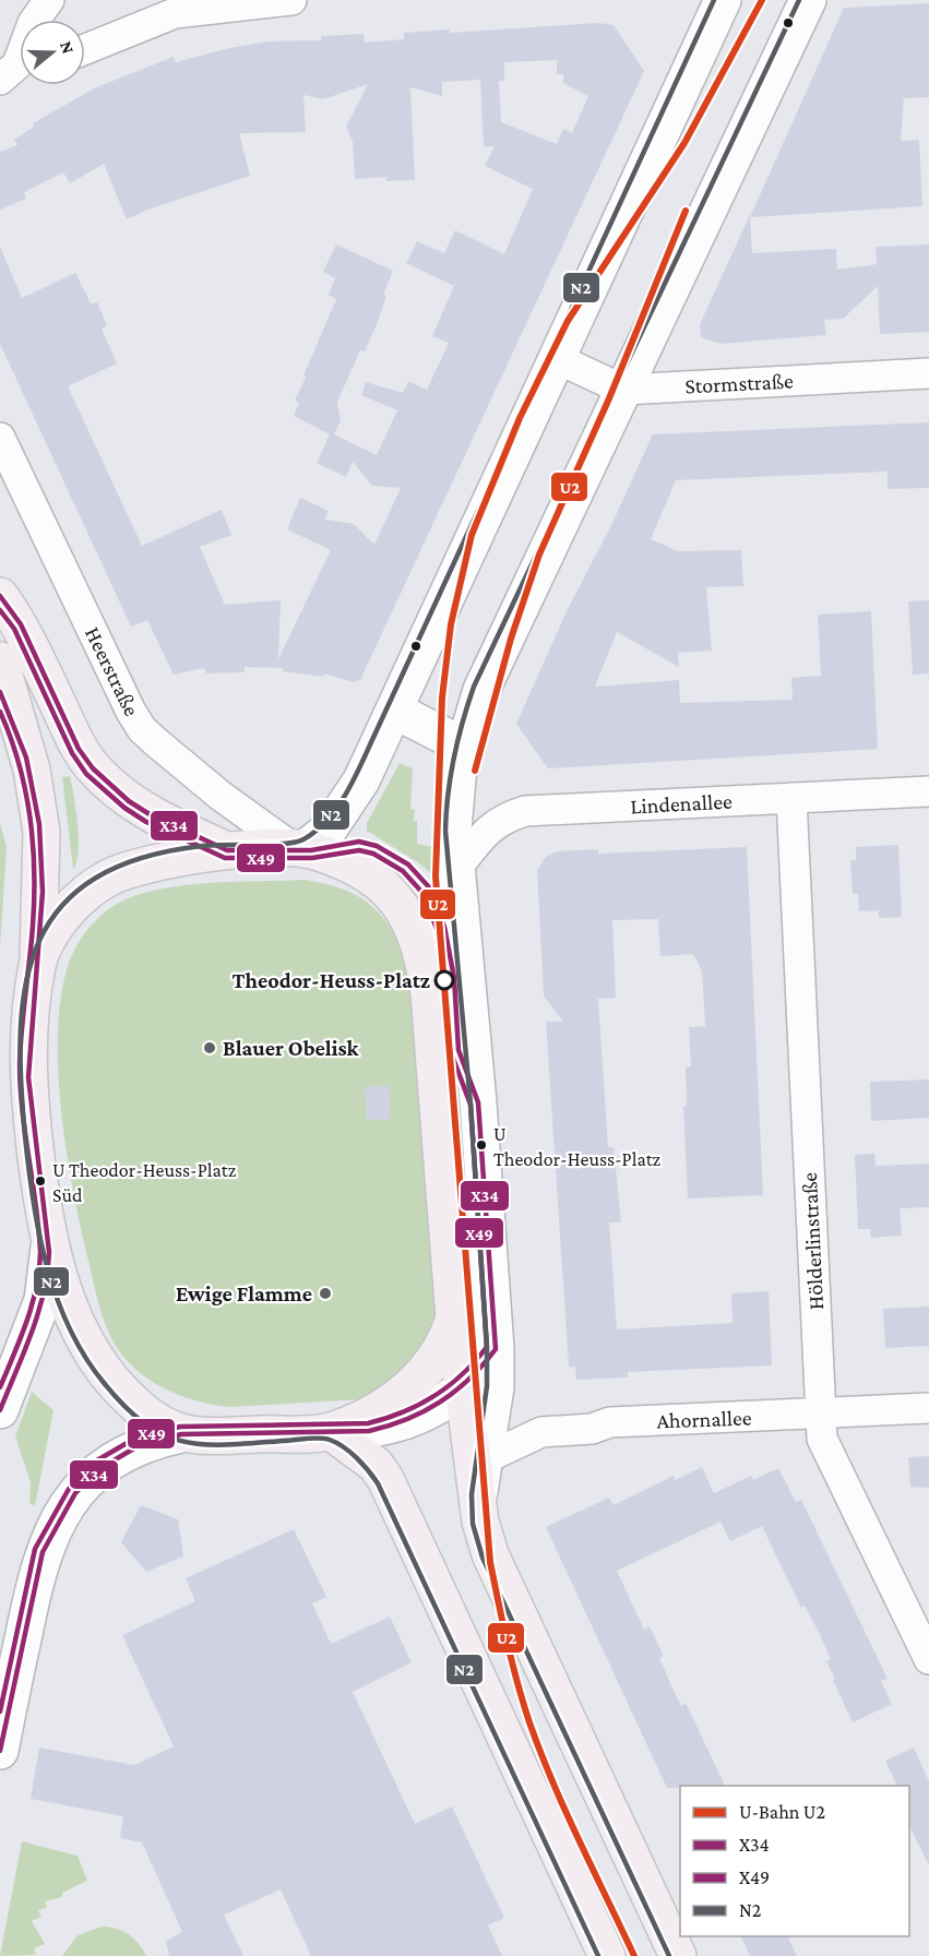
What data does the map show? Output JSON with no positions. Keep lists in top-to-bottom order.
{
  "streets": {
    "street": [
      "Stormstraße",
      "Heerstraße",
      "Lindenallee",
      "Hölderlinstraße",
      "Ahornallee"
    ]
  },
  "crossings": [
    ["Lindenallee", "Hölderlinstraße"],
    ["Hölderlinstraße", "Ahornallee"]
  ],
  "places": [
    "Theodor-Heuss-Platz",
    "Blauer Obelisk",
    "U Theodor-Heuss-Platz",
    "U Theodor-Heuss-Platz Süd",
    "Ewige Flamme"
  ],
  "lines": [
    "metro line U2",
    "transit line N2",
    "transit line X34",
    "transit line X49"
  ],
  "legend": [
    "U-Bahn U2",
    "X34",
    "X49",
    "N2"
  ],
  "north": "right"
}
